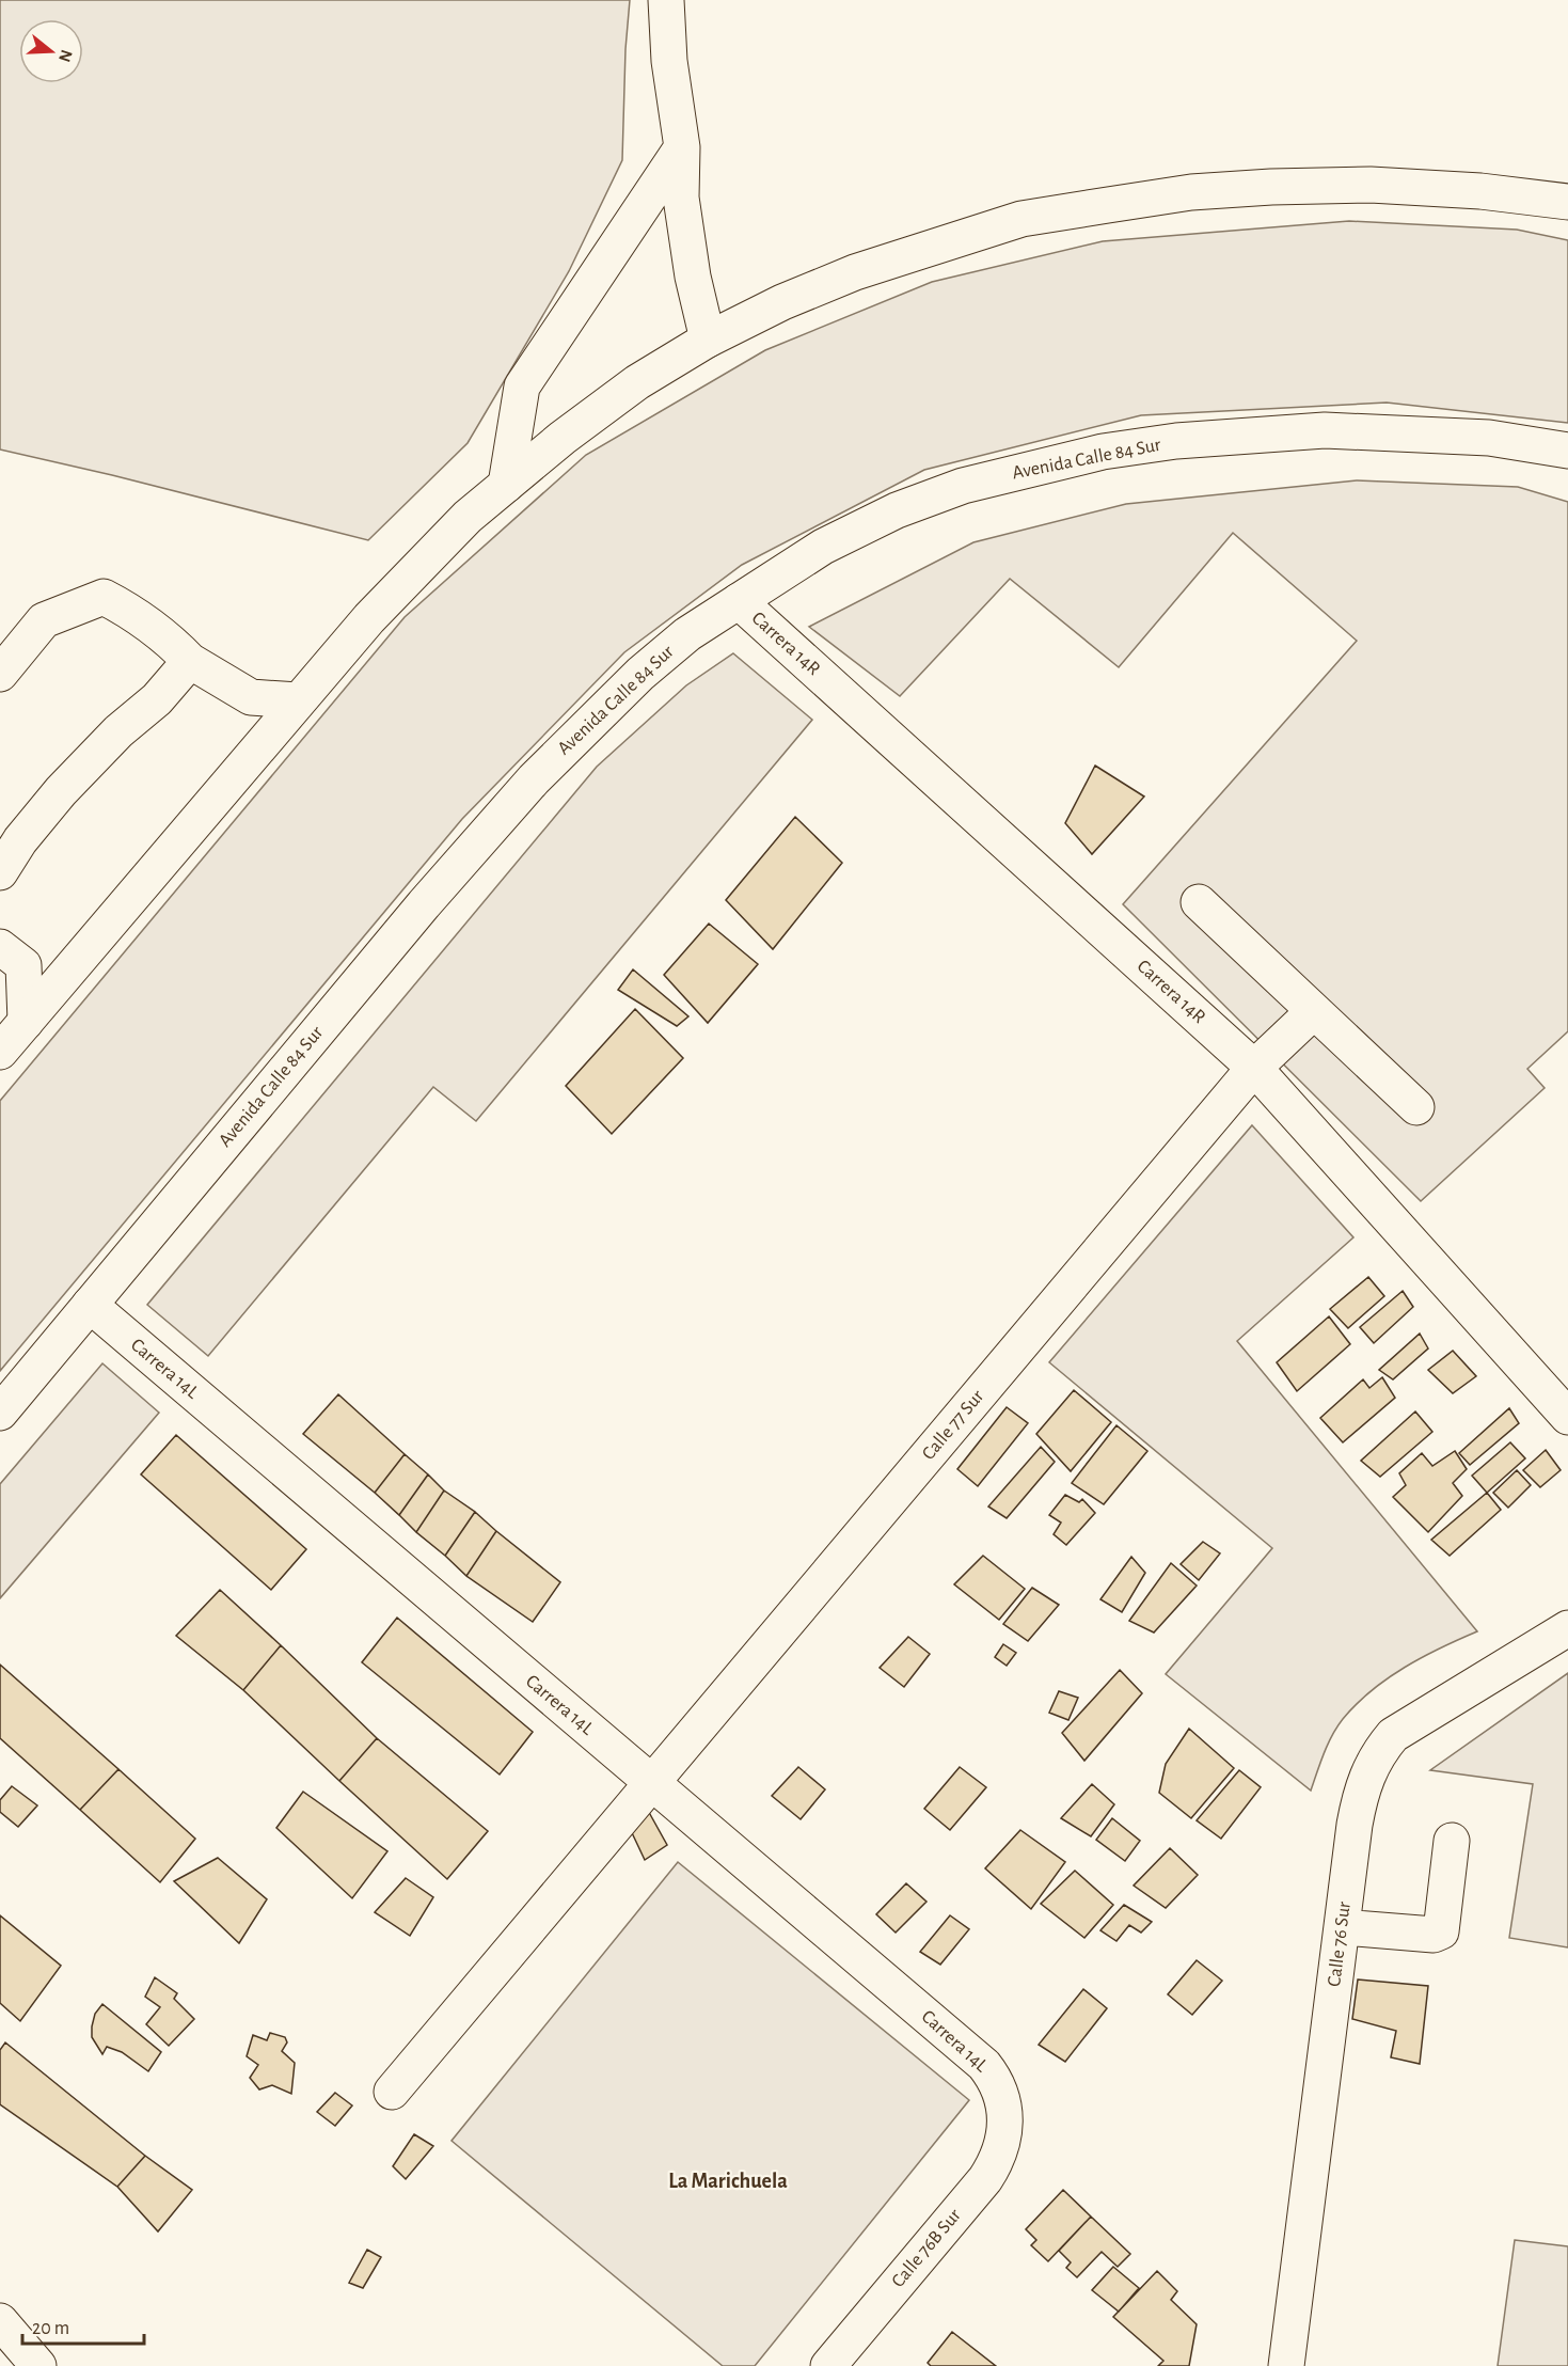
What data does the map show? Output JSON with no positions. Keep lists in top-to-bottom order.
{
  "streets": {
    "main road": [
      "Avenida Calle 84 Sur",
      "Carrera 14R",
      "Carrera 14L",
      "Calle 77 Sur",
      "Calle 76 Sur",
      "Calle 76B Sur"
    ]
  },
  "crossings": [
    ["Avenida Calle 84 Sur", "Carrera 14R"],
    ["Avenida Calle 84 Sur", "Carrera 14L"],
    ["Carrera 14R", "Calle 77 Sur"],
    ["Carrera 14L", "Calle 77 Sur"],
    ["Carrera 14L", "Calle 76B Sur"]
  ],
  "districts": ["La Marichuela"],
  "scale_bar": "20 m",
  "north": "right"
}
